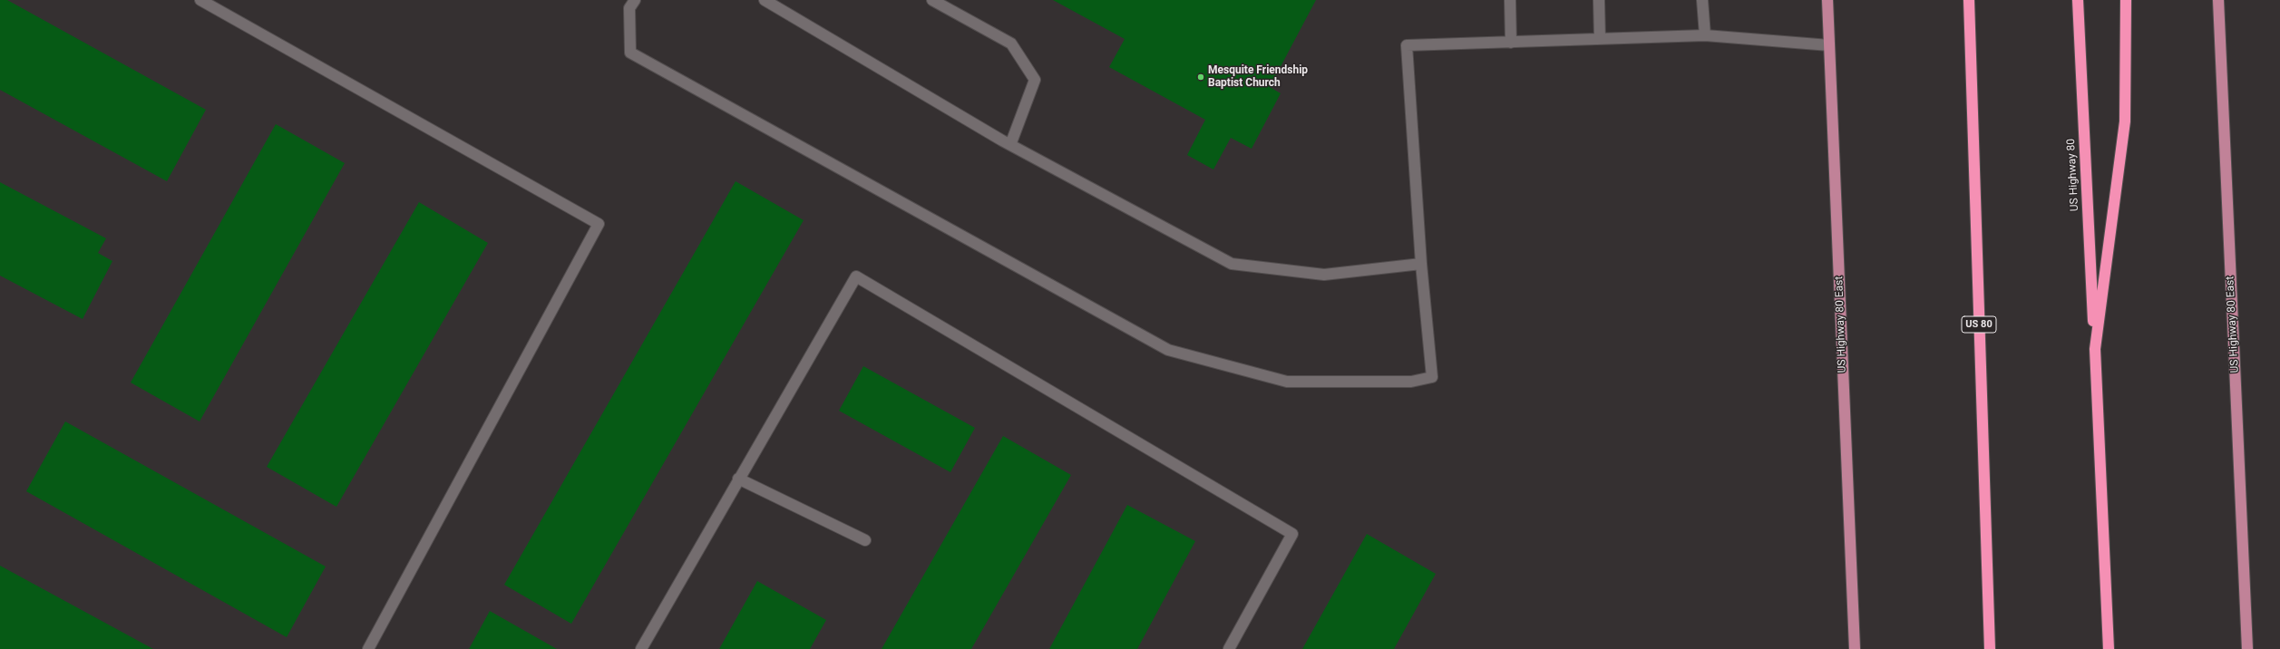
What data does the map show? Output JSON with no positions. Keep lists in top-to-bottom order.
{
  "streets": {
    "highway": ["US Highway 80", "US 80"],
    "main road": ["US Highway 80 East"]
  },
  "places": ["Mesquite Friendship Baptist Church"]
}
